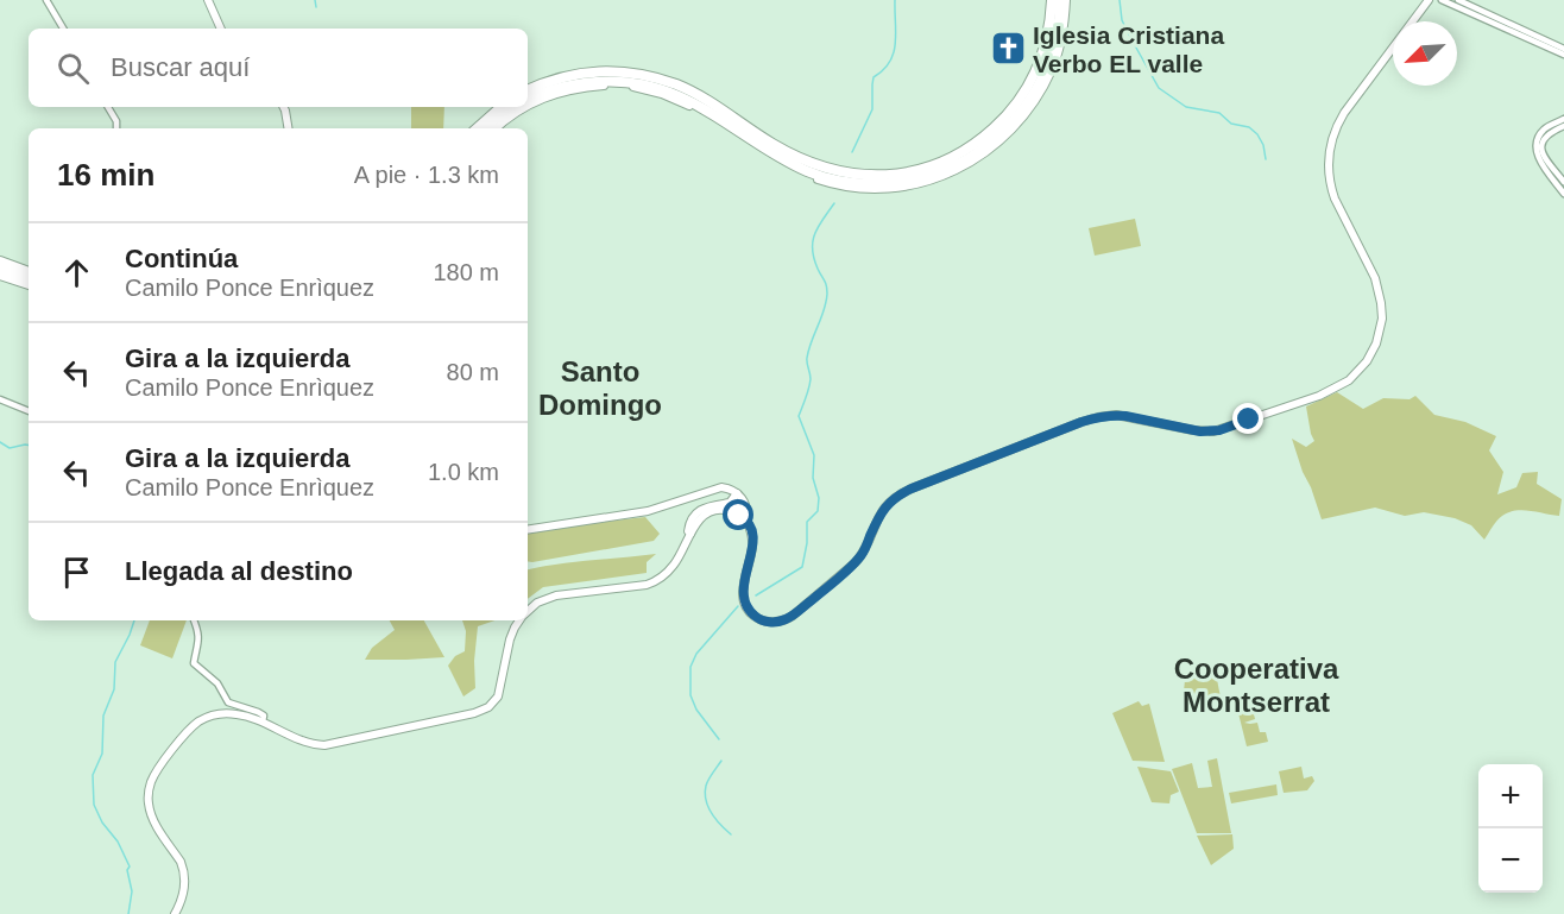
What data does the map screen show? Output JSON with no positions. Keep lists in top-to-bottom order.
{
  "districts": ["Santo Domingo", "Cooperativa Montserrat"],
  "places": {
    "church": ["Iglesia Cristiana Verbo EL valle"]
  },
  "north": "bottom left",
  "page": {
    "search": "Buscar aquí",
    "heading": ["16 min", "A pie · 1.3 km"],
    "list": [
      ["Continúa", "Camilo Ponce Enrìquez", "180 m"],
      ["Gira a la izquierda", "Camilo Ponce Enrìquez", "80 m"],
      ["Gira a la izquierda", "Camilo Ponce Enrìquez", "1.0 km"],
      "Llegada al destino"
    ],
    "map_buttons": ["+", "−"]
  }
}
